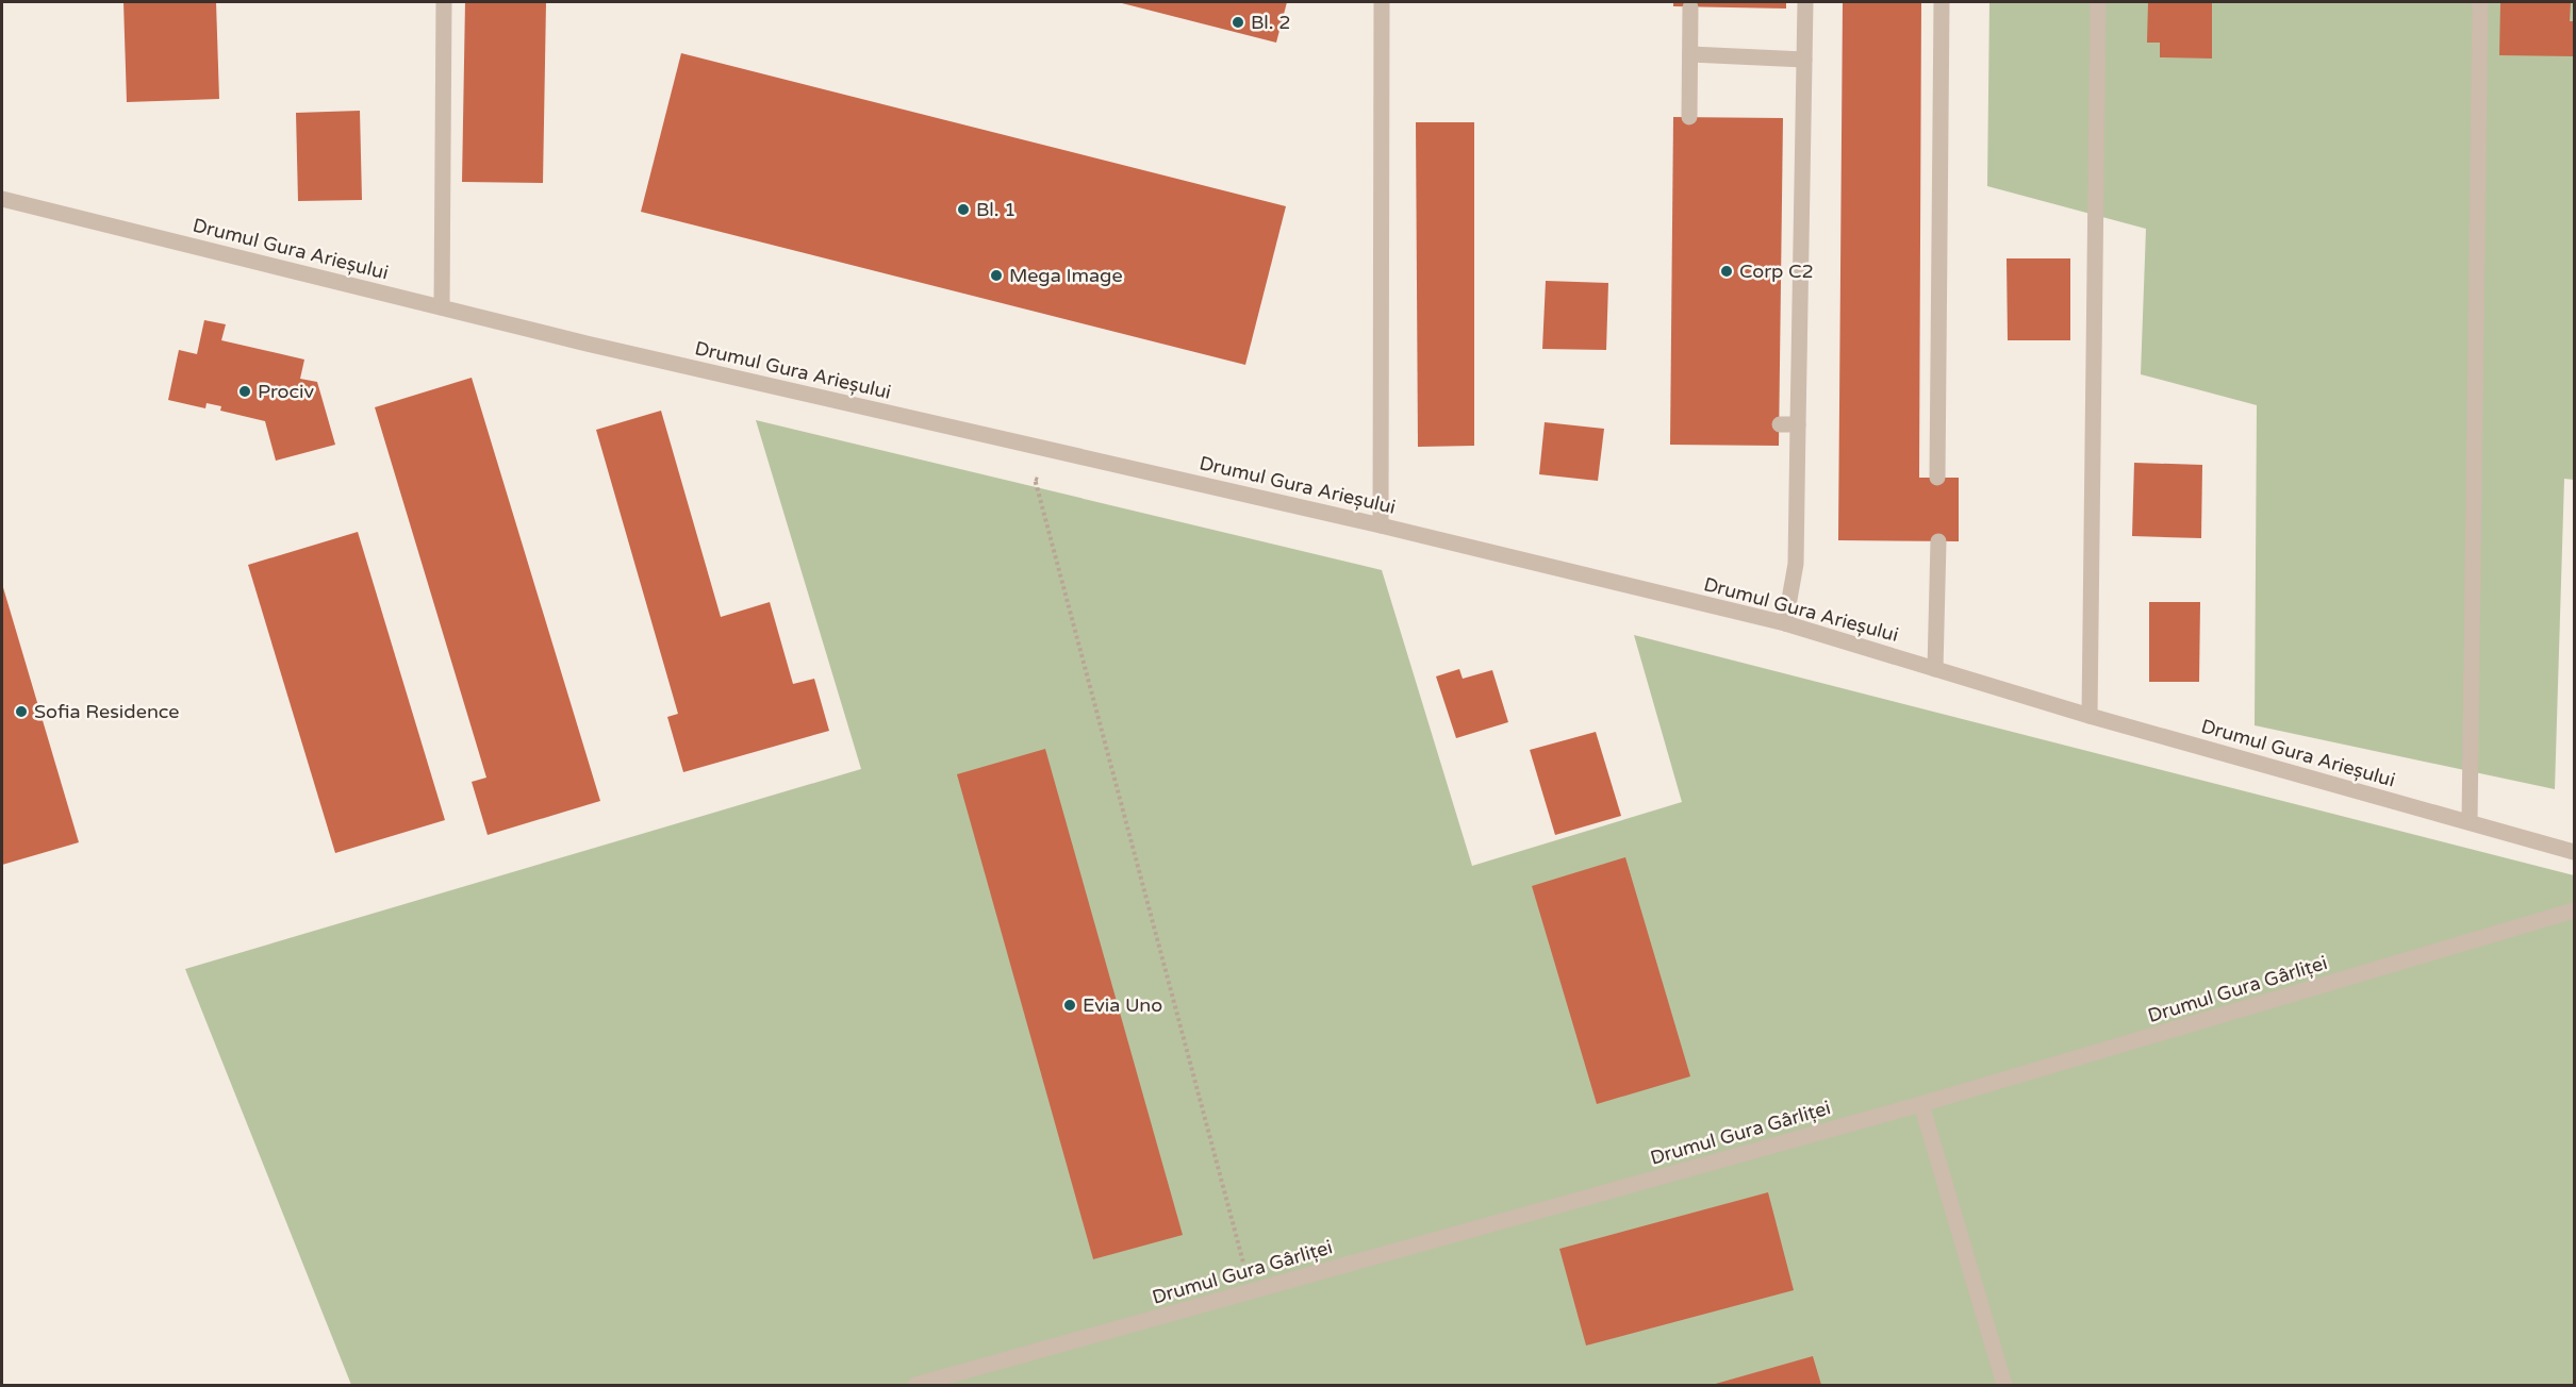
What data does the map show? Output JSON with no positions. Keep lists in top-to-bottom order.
{
  "streets": {
    "street": ["Drumul Gura Arieșului", "Drumul Gura Gârliței"]
  },
  "places": [
    "Bl. 2",
    "Bl. 1",
    "Corp C2",
    "Mega Image",
    "Prociv",
    "Sofia Residence",
    "Evia Uno"
  ]
}
